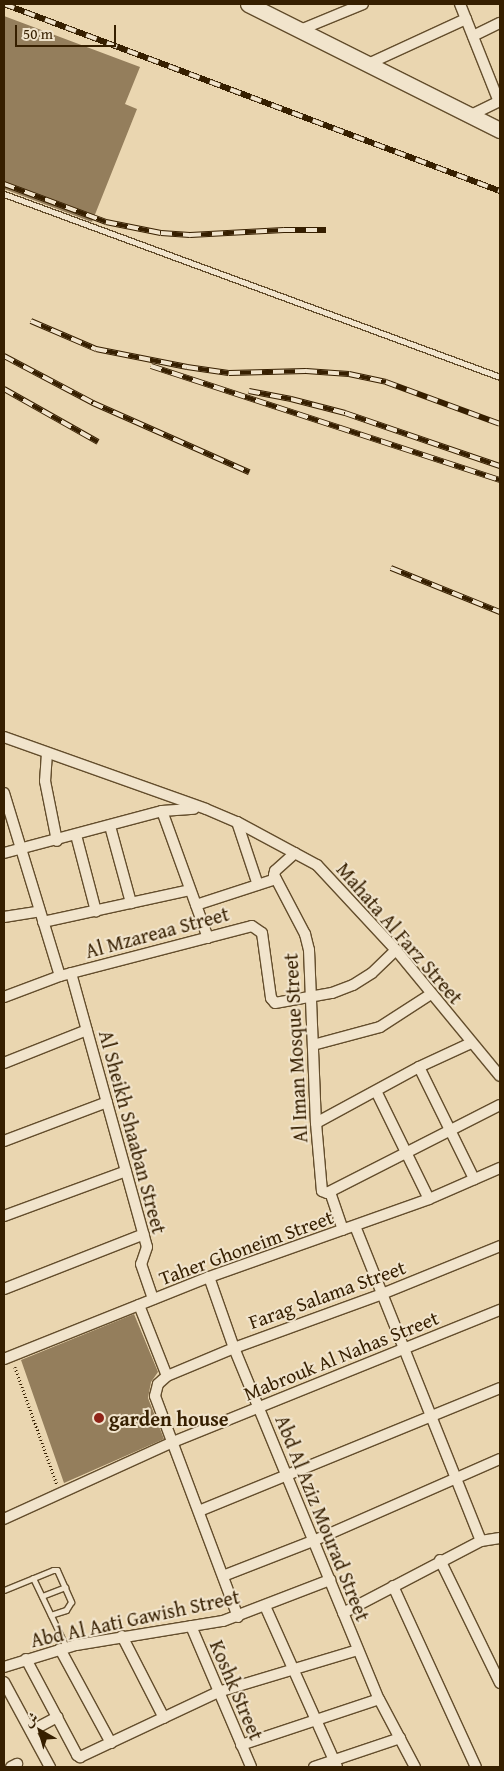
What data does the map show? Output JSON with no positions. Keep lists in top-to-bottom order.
{
  "streets": {
    "street": [
      "Al Mzareaa Street",
      "Mahata Al Farz Street",
      "Al Iman Mosque Street",
      "Al Sheikh Shaaban Street",
      "Taher Ghoneim Street",
      "Farag Salama Street",
      "Mabrouk Al Nahas Street",
      "Abd Al Aziz Mourad Street",
      "Abd Al Aati Gawish Street",
      "Koshk Street"
    ]
  },
  "crossings": [
    ["Al Mzareaa Street", "Al Iman Mosque Street"],
    ["Al Mzareaa Street", "Al Sheikh Shaaban Street"],
    ["Al Sheikh Shaaban Street", "Taher Ghoneim Street"],
    ["Taher Ghoneim Street", "Abd Al Aziz Mourad Street"],
    ["Farag Salama Street", "Abd Al Aziz Mourad Street"],
    ["Mabrouk Al Nahas Street", "Abd Al Aziz Mourad Street"],
    ["Abd Al Aziz Mourad Street", "Abd Al Aati Gawish Street"],
    ["Abd Al Aati Gawish Street", "Koshk Street"]
  ],
  "places": ["garden house"],
  "scale_bar": "50 m",
  "north": "top left"
}
